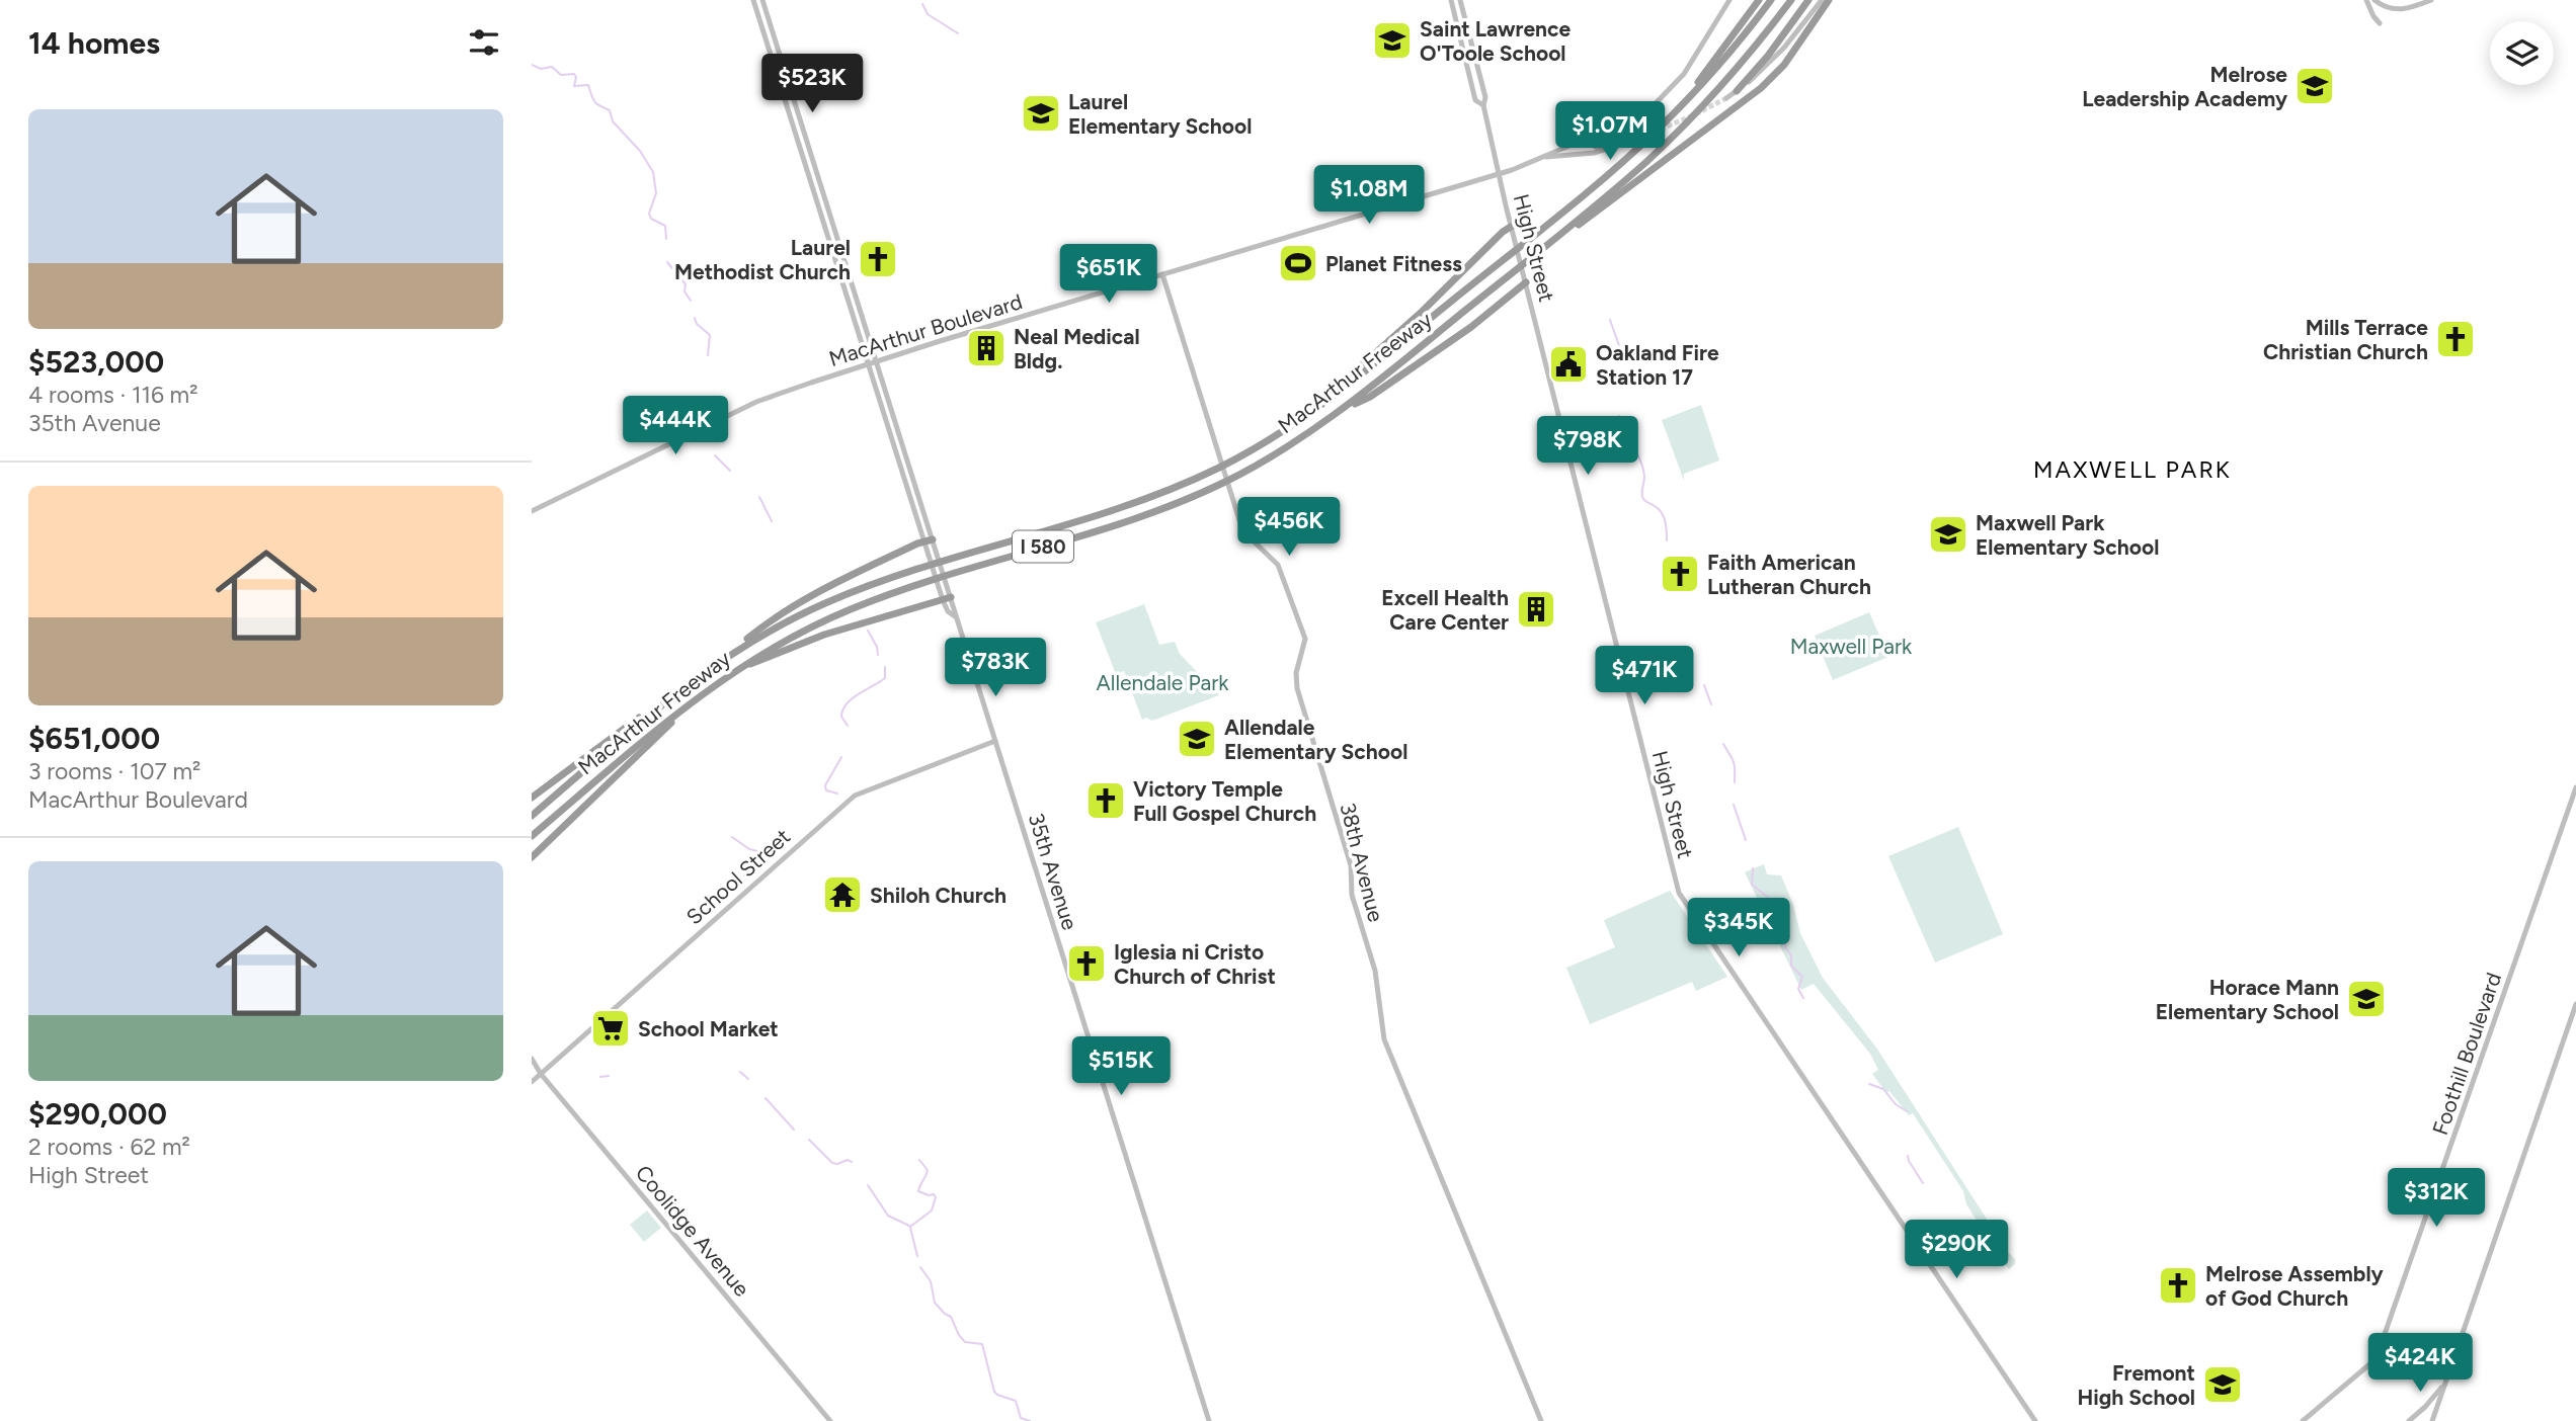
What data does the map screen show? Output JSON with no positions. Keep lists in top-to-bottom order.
{
  "streets": {
    "highway": ["MacArthur Freeway", "I 580"],
    "main road": [
      "High Street",
      "MacArthur Boulevard",
      "38th Avenue",
      "35th Avenue",
      "School Street",
      "Foothill Boulevard",
      "Coolidge Avenue"
    ]
  },
  "crossings": [
    ["High Street", "MacArthur Boulevard"],
    ["MacArthur Boulevard", "38th Avenue"],
    ["MacArthur Boulevard", "35th Avenue"],
    ["35th Avenue", "School Street"],
    ["School Street", "Coolidge Avenue"]
  ],
  "districts": ["MAXWELL PARK"],
  "parks": ["Maxwell Park", "Allendale Park"],
  "places": {
    "school or university": [
      "Saint Lawrence O'Toole School",
      "Melrose Leadership Academy",
      "Laurel Elementary School",
      "Maxwell Park Elementary School",
      "Allendale Elementary School",
      "Horace Mann Elementary School",
      "Fremont High School"
    ],
    "church": [
      "Laurel Methodist Church",
      "Mills Terrace Christian Church",
      "Faith American Lutheran Church",
      "Victory Temple Full Gospel Church",
      "Iglesia ni Cristo Church of Christ",
      "Melrose Assembly of God Church"
    ],
    "sports": ["Planet Fitness"],
    "building": ["Neal Medical Bldg.", "Excell Health Care Center"],
    "public building": ["Oakland Fire Station 17"],
    "temple": ["Shiloh Church"],
    "supermarket": ["School Market"]
  },
  "page": {
    "heading": "14 homes",
    "price": [
      "$523K",
      "$1.07M",
      "$1.08M",
      "$651K",
      "$444K",
      "$798K",
      "$456K",
      "$783K",
      "$471K",
      "$345K",
      "$515K",
      "$312K",
      "$290K",
      "$424K"
    ],
    "list": [
      {
        "name": "$523,000",
        "note": "4 rooms · 116 m² · 35th Avenue"
      },
      {
        "name": "$651,000",
        "note": "3 rooms · 107 m² · MacArthur Boulevard"
      },
      {
        "name": "$290,000",
        "note": "2 rooms · 62 m² · High Street"
      }
    ]
  }
}
